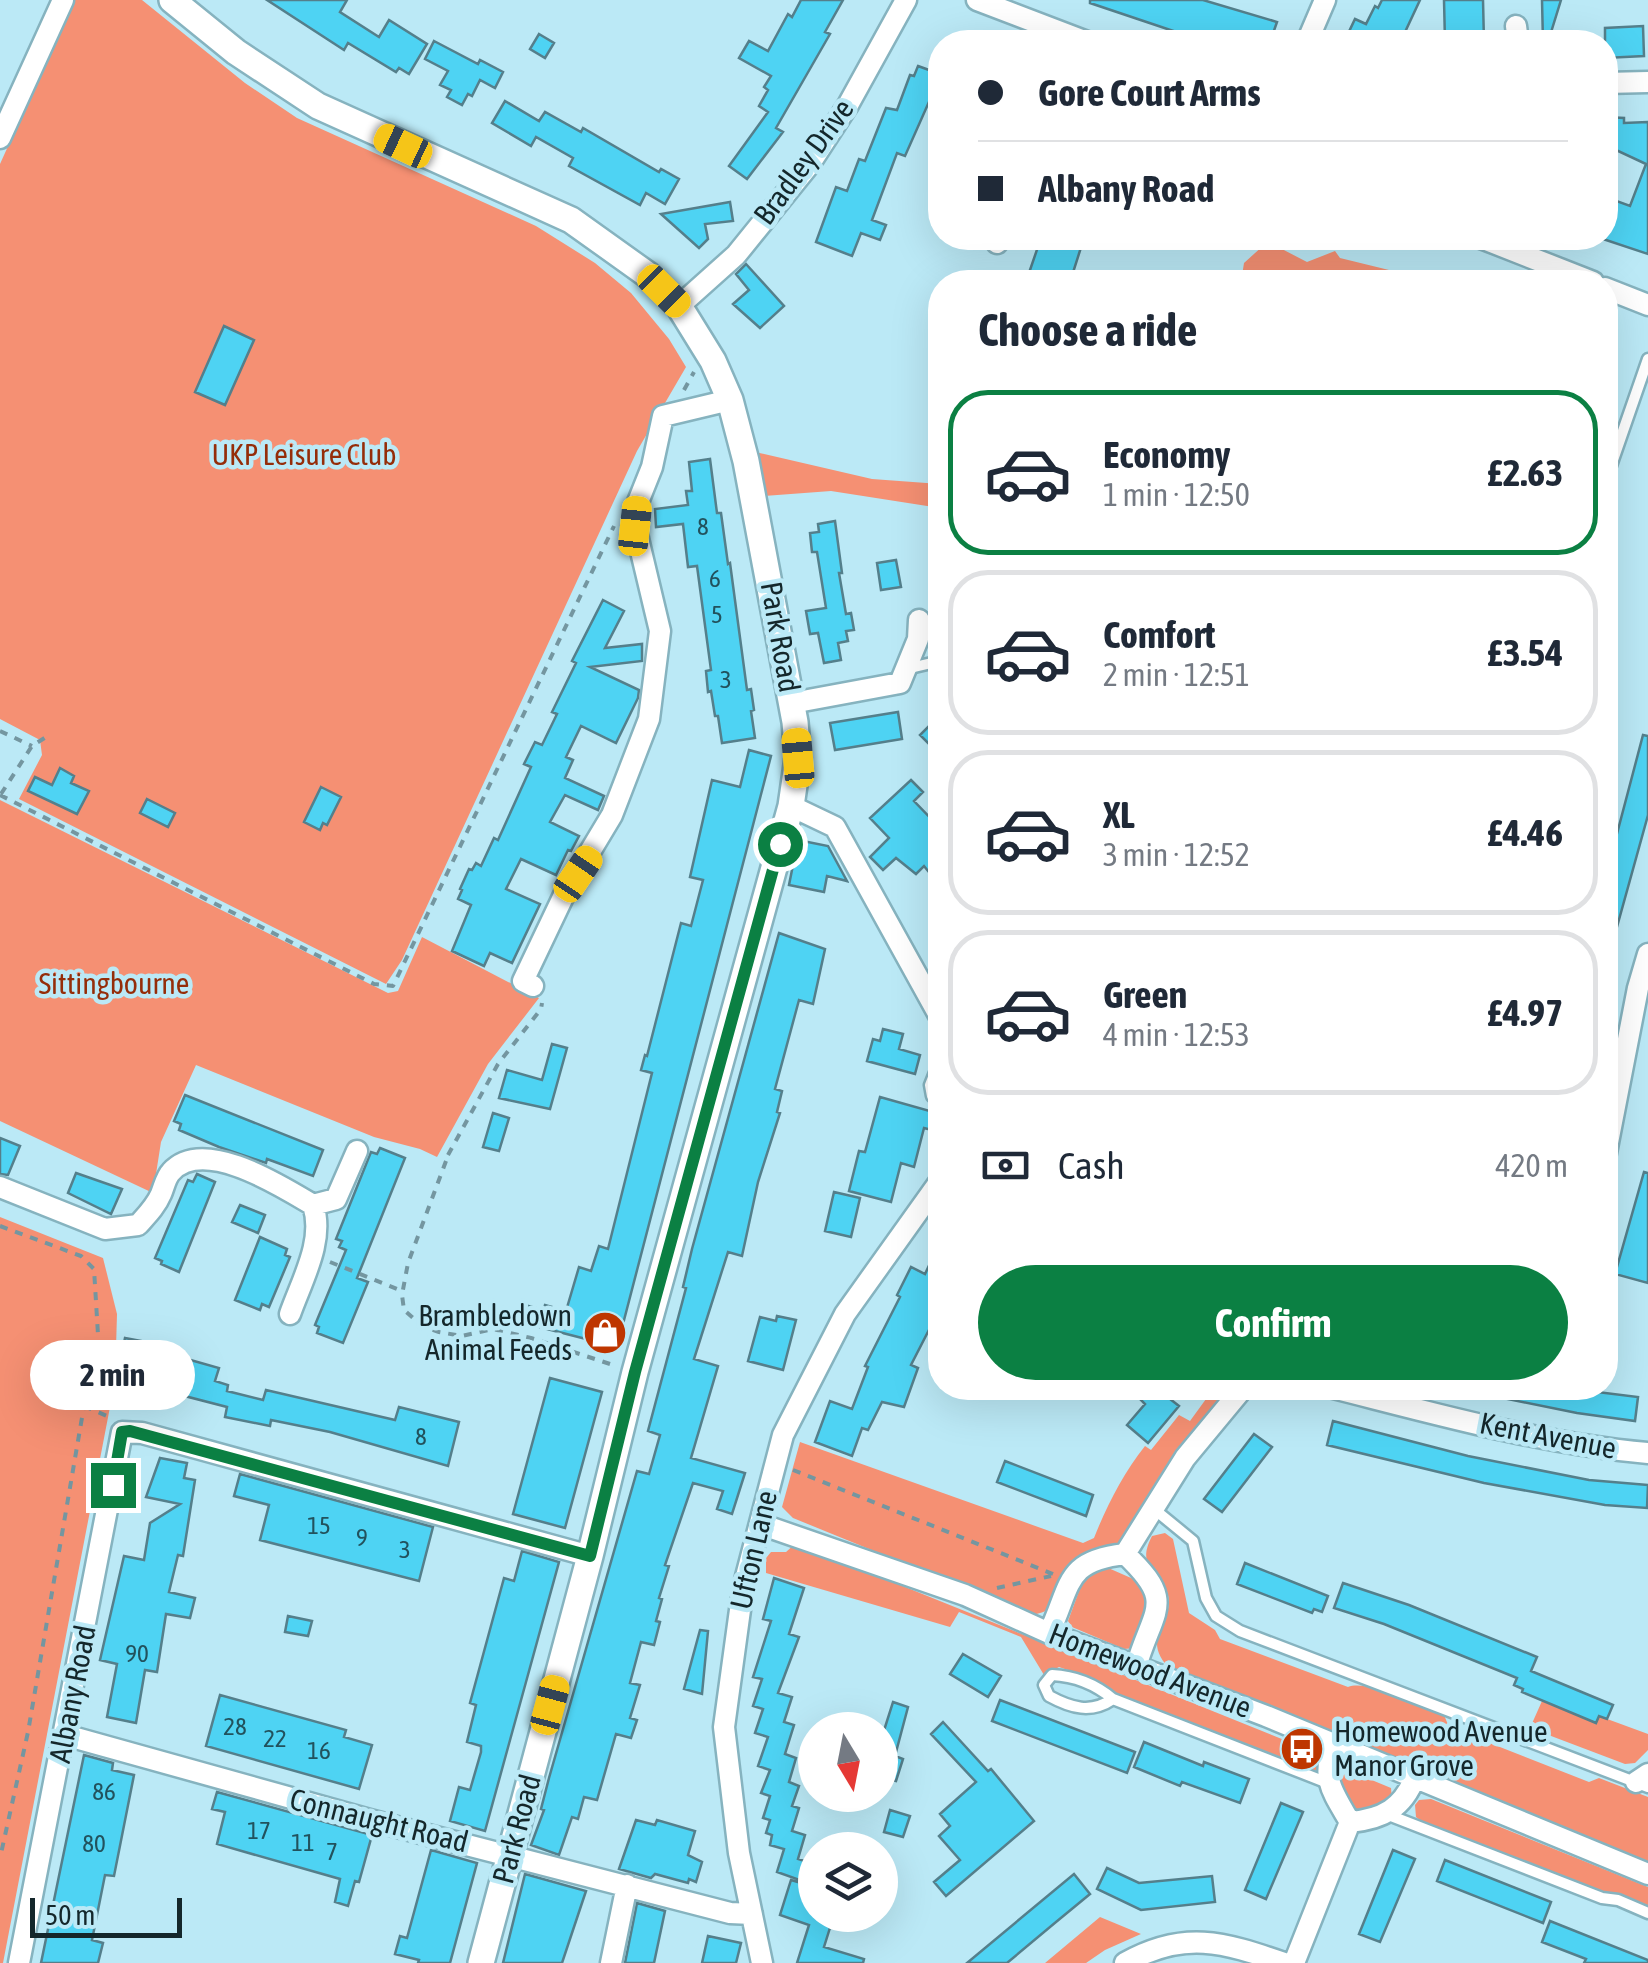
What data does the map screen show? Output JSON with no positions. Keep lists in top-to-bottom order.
{
  "streets": {
    "street": [
      "Bradley Drive",
      "Park Road",
      "Kent Avenue",
      "Ufton Lane",
      "Homewood Avenue",
      "Albany Road",
      "Connaught Road"
    ]
  },
  "crossings": [
    ["Bradley Drive", "Park Road"],
    ["Park Road", "Connaught Road"],
    ["Ufton Lane", "Homewood Avenue"],
    ["Ufton Lane", "Connaught Road"],
    ["Albany Road", "Connaught Road"]
  ],
  "parks": ["UKP Leisure Club", "Sittingbourne"],
  "places": {
    "shop": ["Brambledown Animal Feeds"],
    "bus stop": ["Homewood Avenue Manor Grove"]
  },
  "house_numbers": [
    "8",
    "6",
    "5",
    "3",
    "8",
    "15",
    "9",
    "3",
    "90",
    "28",
    "22",
    "16",
    "86",
    "17",
    "11",
    "80",
    "7"
  ],
  "scale_bar": "50 m",
  "north": "bottom",
  "page": {
    "banner": ["Gore Court Arms", "Albany Road"],
    "heading": "Choose a ride",
    "list": [
      {
        "name": "Economy",
        "note": "1 min · 12:50",
        "value": "£2.63"
      },
      {
        "name": "Comfort",
        "note": "2 min · 12:51",
        "value": "£3.54"
      },
      {
        "name": "XL",
        "note": "3 min · 12:52",
        "value": "£4.46"
      },
      {
        "name": "Green",
        "note": "4 min · 12:53",
        "value": "£4.97"
      }
    ],
    "pay": ["Cash", "420 m"],
    "buttons": "Confirm",
    "bubble": "2 min",
    "scale": "50 m"
  }
}
